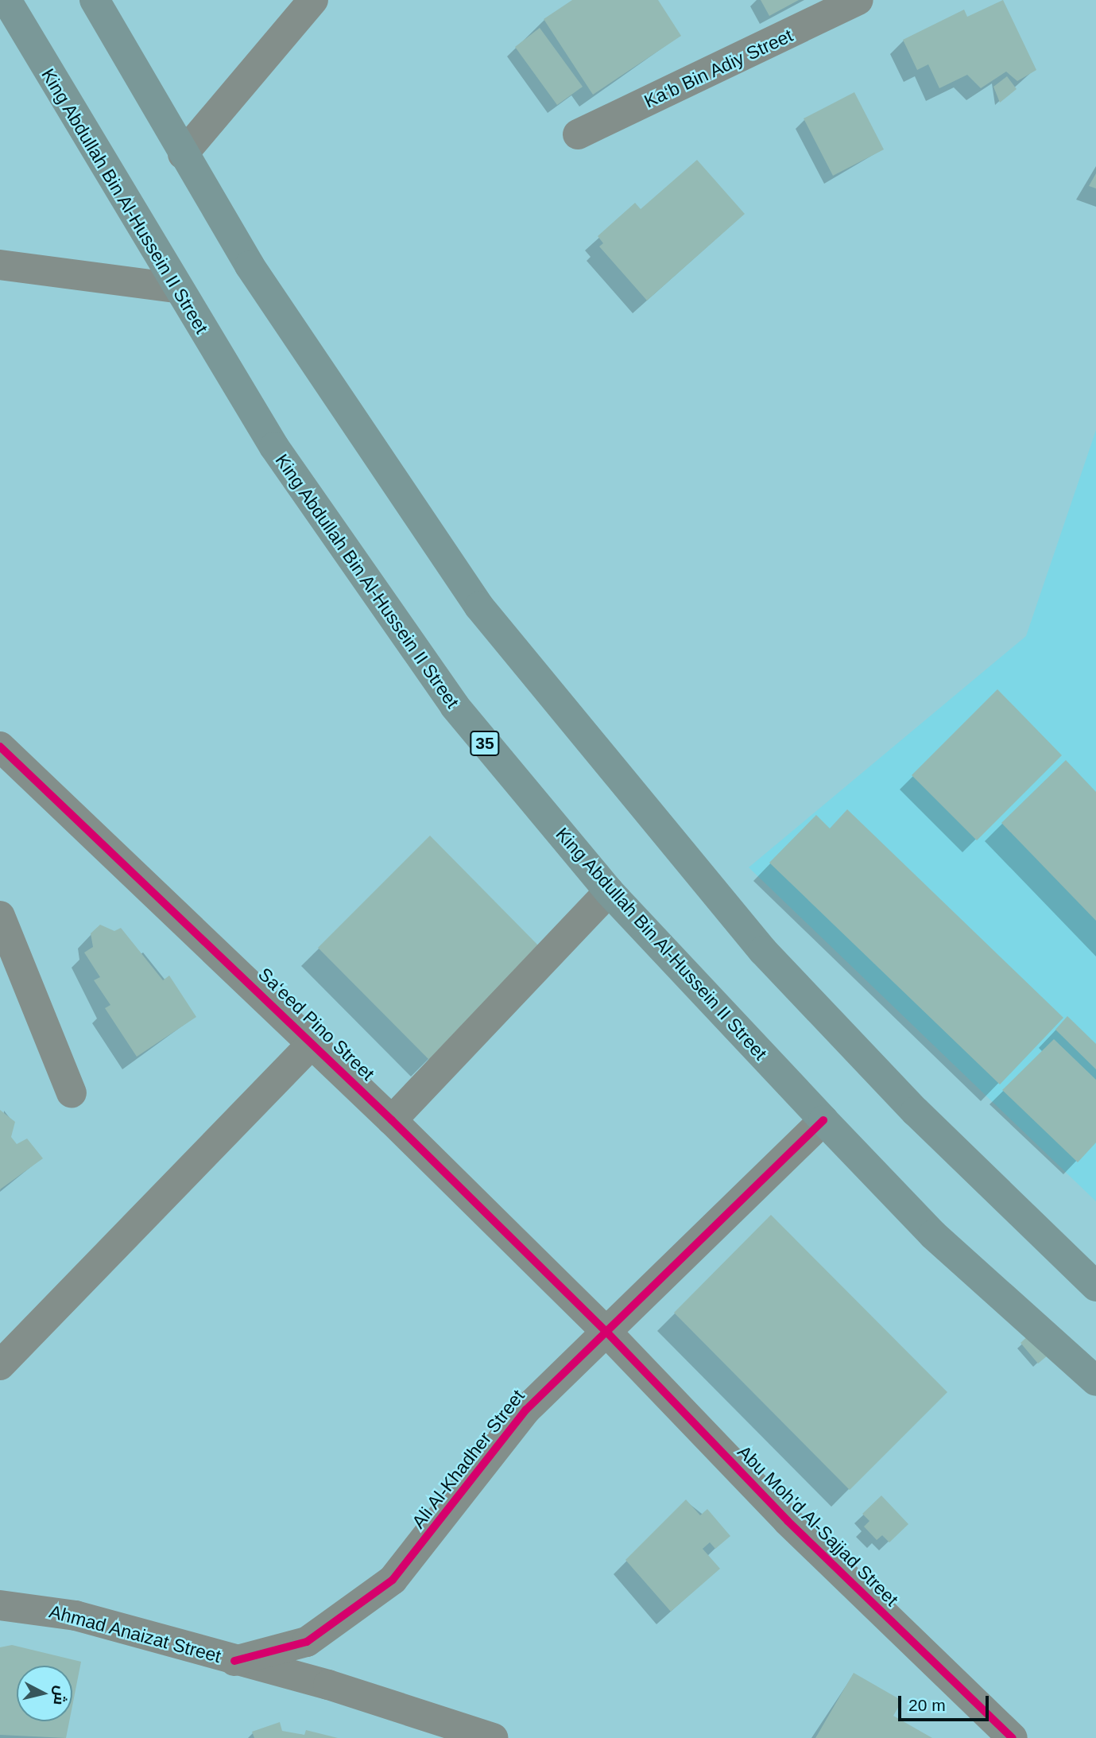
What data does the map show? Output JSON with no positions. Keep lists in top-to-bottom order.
{
  "streets": {
    "highway": ["King Abdullah Bin Al-Hussein II Street", "35"],
    "street": [
      "Ka‘b Bin Adiy Street",
      "Sa‘eed Pino Street",
      "Ali Al-Khadher Street",
      "Abu Moh'd Al-Sajjad Street",
      "Ahmad Anaizat Street"
    ]
  },
  "crossings": [
    ["King Abdullah Bin Al-Hussein II Street", "Ali Al-Khadher Street"],
    ["Sa‘eed Pino Street", "Ali Al-Khadher Street"],
    ["Sa‘eed Pino Street", "Abu Moh'd Al-Sajjad Street"],
    ["Ali Al-Khadher Street", "Abu Moh'd Al-Sajjad Street"],
    ["Ali Al-Khadher Street", "Ahmad Anaizat Street"]
  ],
  "scale_bar": "20 m",
  "north": "right"
}
